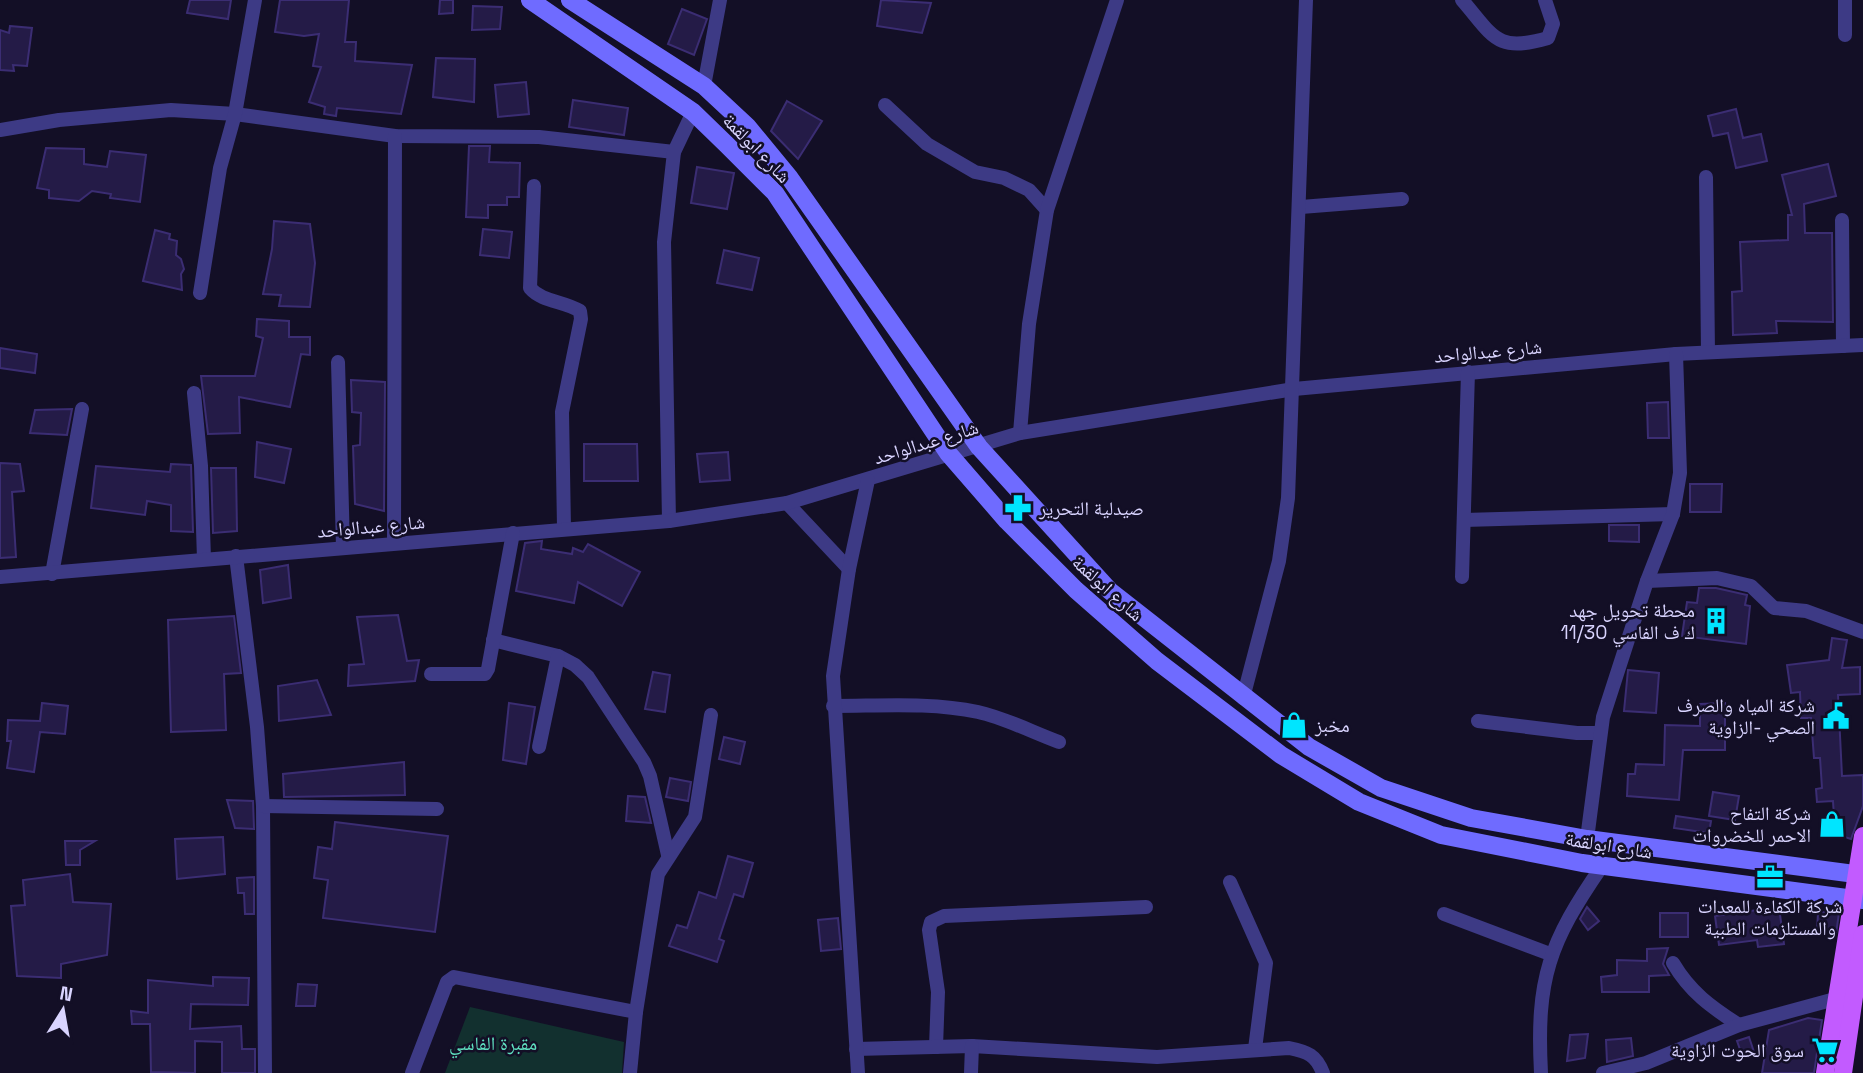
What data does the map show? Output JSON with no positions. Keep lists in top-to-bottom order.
{
  "streets": {
    "street": ["شارع ابولقمة", "شارع عبدالواحد"]
  },
  "crossings": [
    ["شارع ابولقمة", "شارع عبدالواحد"]
  ],
  "parks": ["مقبرة الفاسي"],
  "places": {
    "pharmacy": ["صيدلية التحرير"],
    "building": ["محطة تحويل جهد 11/30 ك ف الفاسي"],
    "public building": ["شركة المياه والصرف الصحي -الزاوية"],
    "shop": ["مخبز", "شركة التفاح الاحمر للخضروات"],
    "office": ["شركة الكفاءة للمعدات والمستلزمات الطبية"],
    "supermarket": ["سوق الحوت الزاوية"]
  },
  "north": "top"
}
